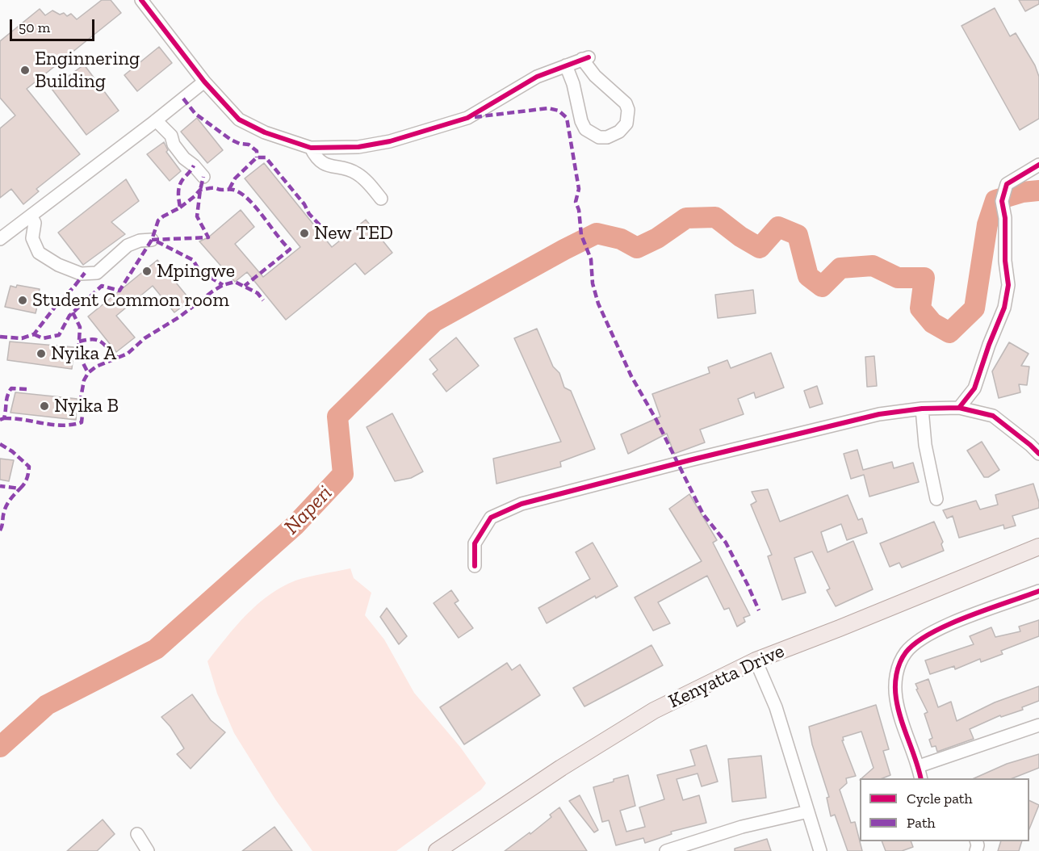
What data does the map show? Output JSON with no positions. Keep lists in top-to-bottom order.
{
  "streets": {
    "main road": ["Kenyatta Drive"]
  },
  "water": ["Naperi"],
  "places": [
    "Enginnering Building",
    "New TED",
    "Mpingwe",
    "Student Common room",
    "Nyika A",
    "Nyika B"
  ],
  "legend": ["Cycle path", "Path"],
  "scale_bar": "50 m"
}
